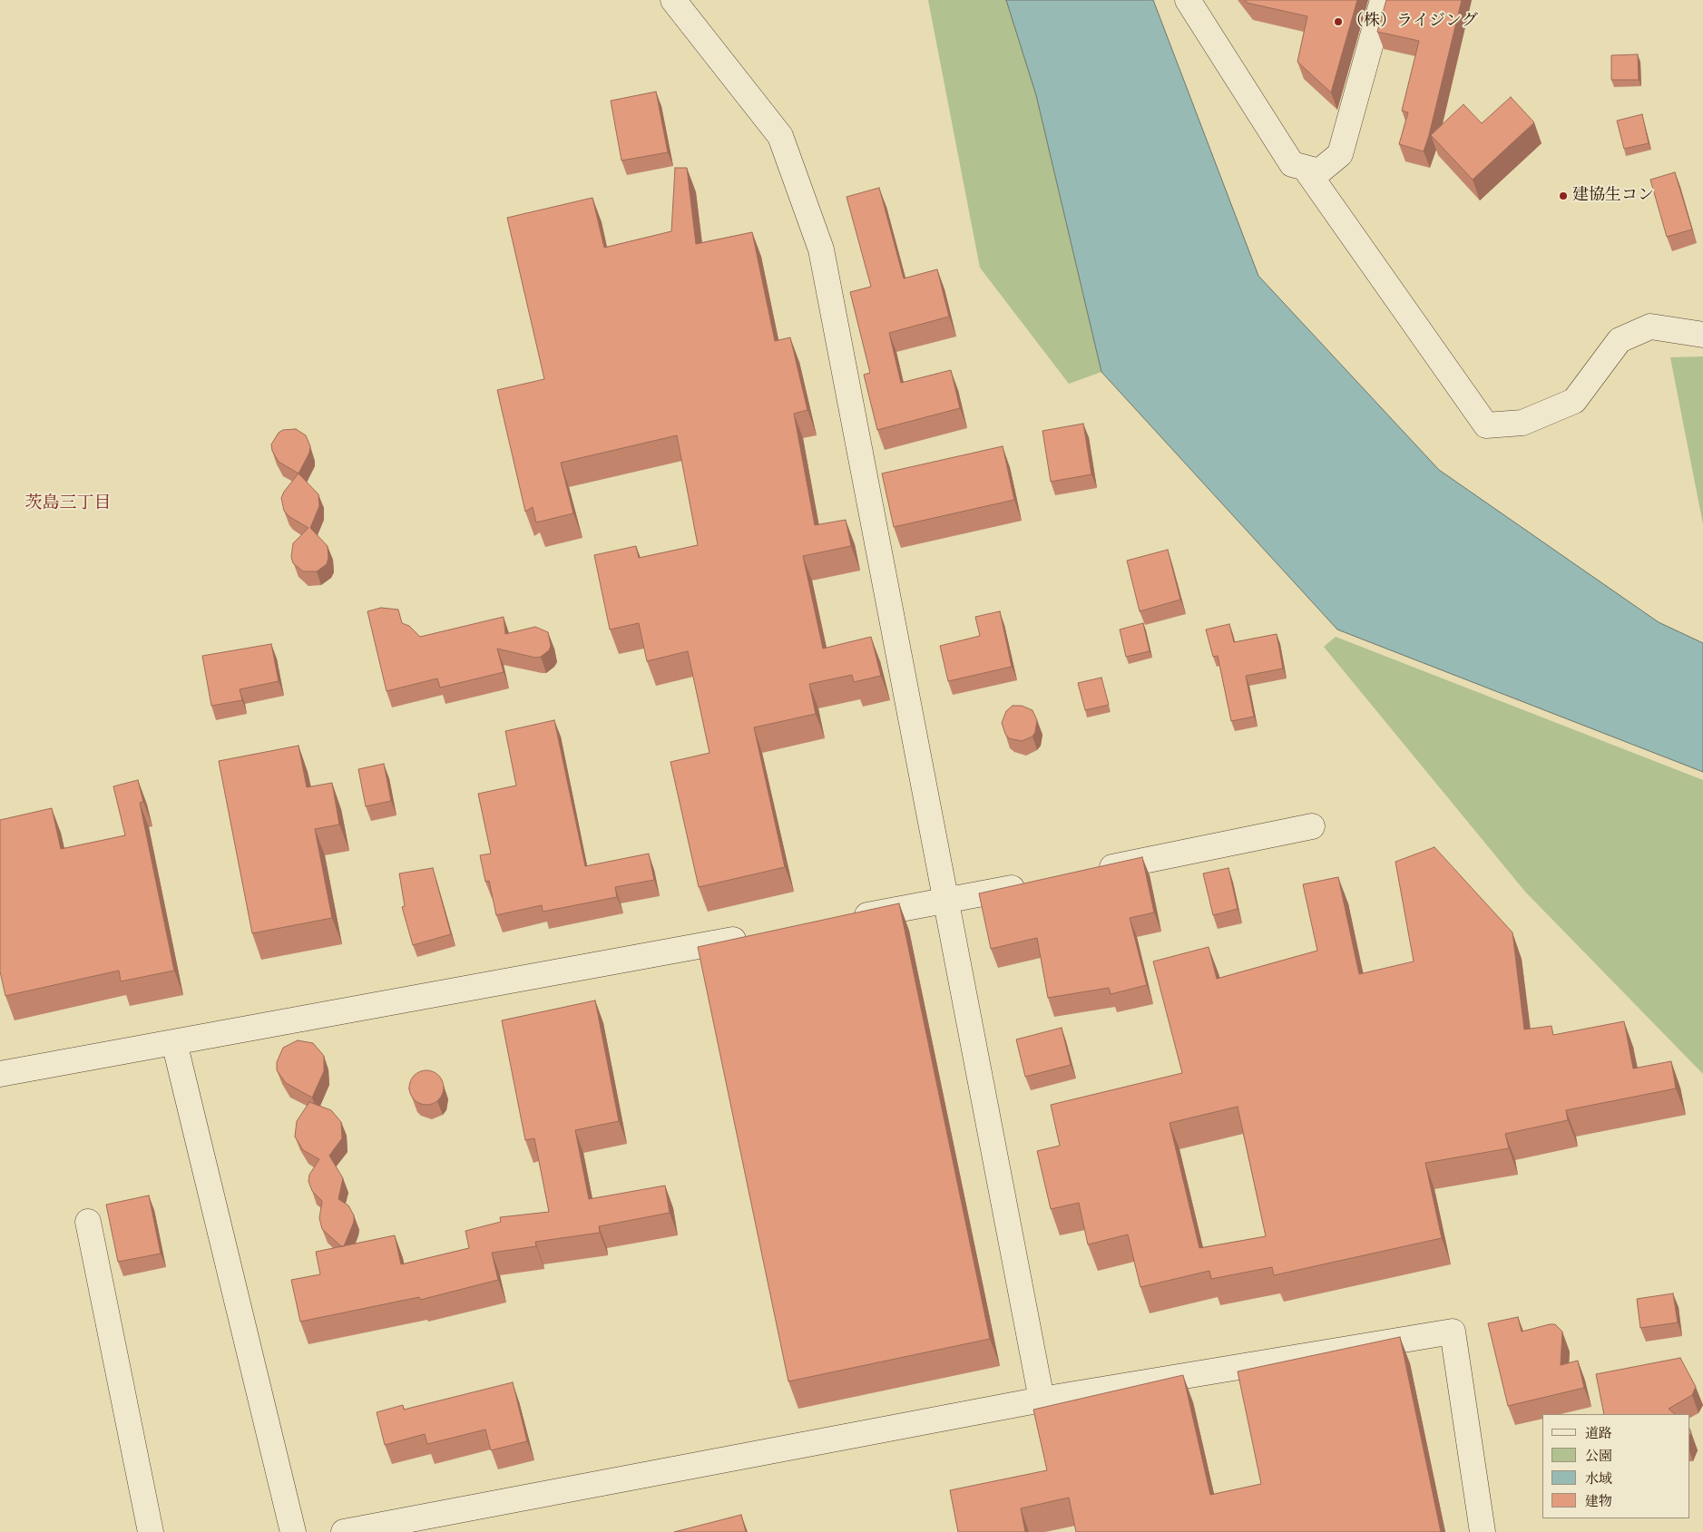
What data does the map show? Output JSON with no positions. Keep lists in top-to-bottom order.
{
  "districts": ["茨島三丁目"],
  "places": ["（株）ライジング", "建協生コン"],
  "legend": [
    "道路",
    "公園",
    "水域",
    "建物"
  ]
}
